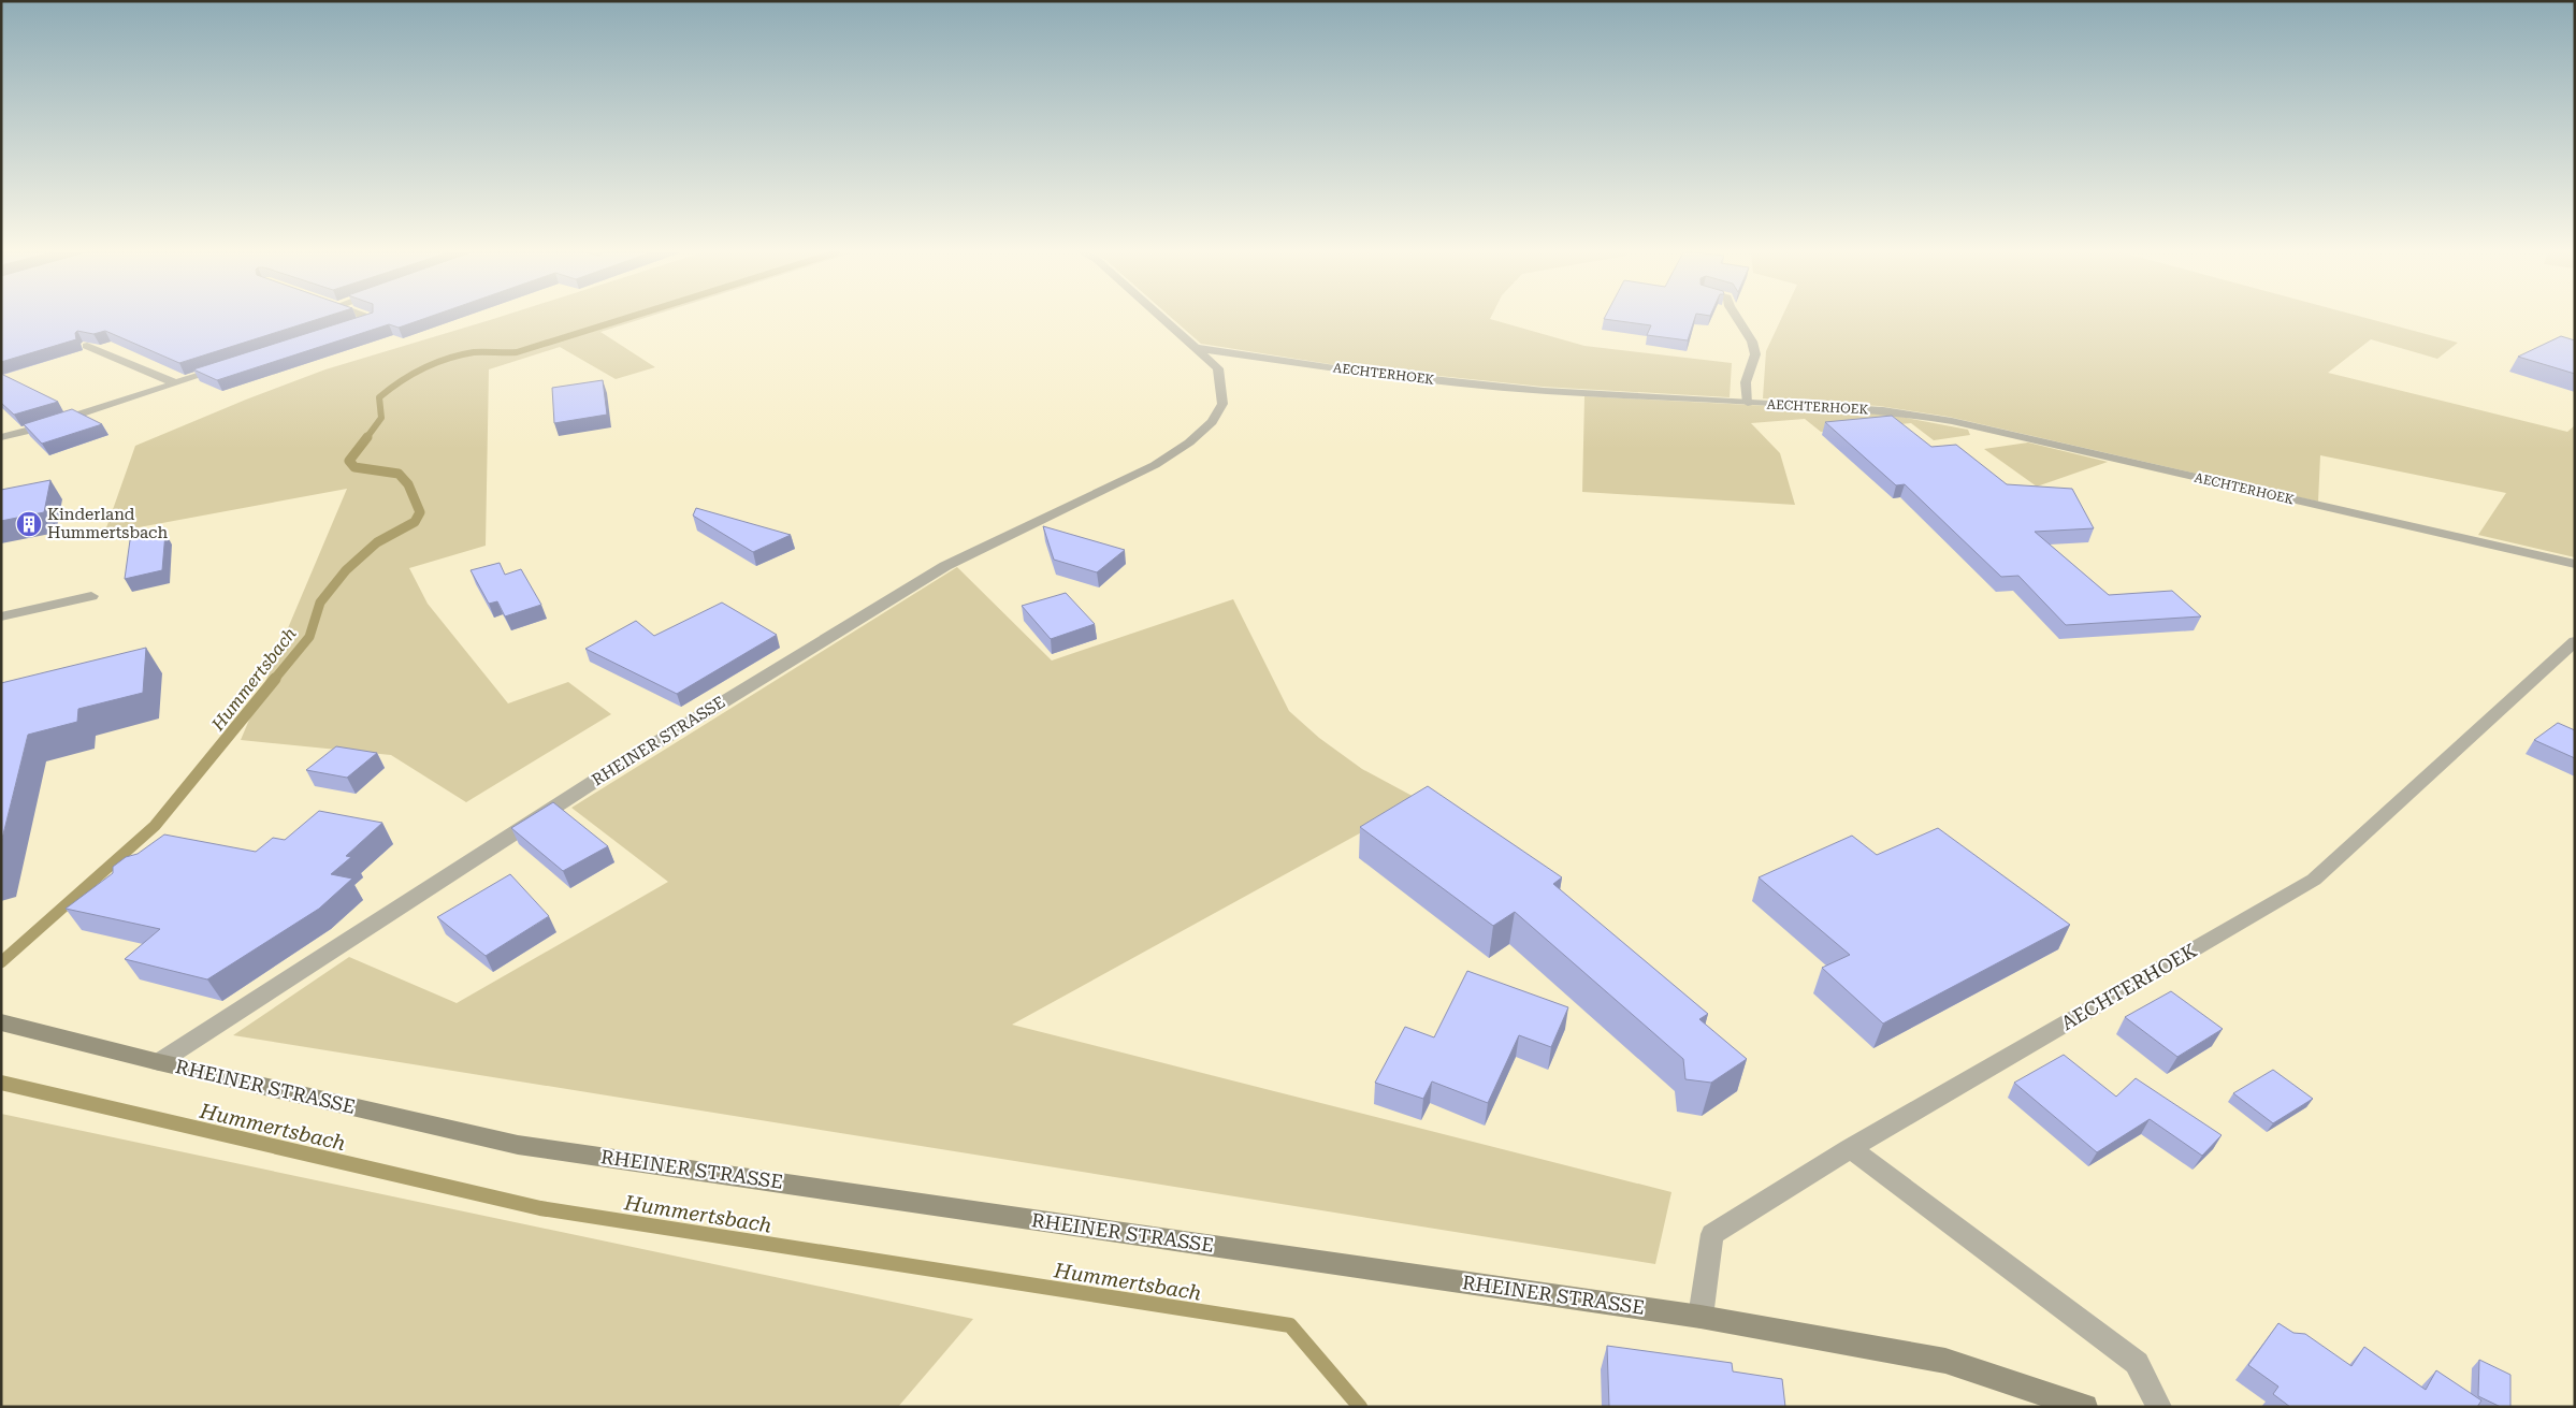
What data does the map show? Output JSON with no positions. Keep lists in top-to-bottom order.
{
  "streets": {
    "street": ["AECHTERHOEK", "RHEINER STRASSE"]
  },
  "crossings": [
    ["AECHTERHOEK", "RHEINER STRASSE"]
  ],
  "water": ["Hummertsbach"],
  "places": {
    "building": ["Kinderland Hummertsbach"]
  }
}
